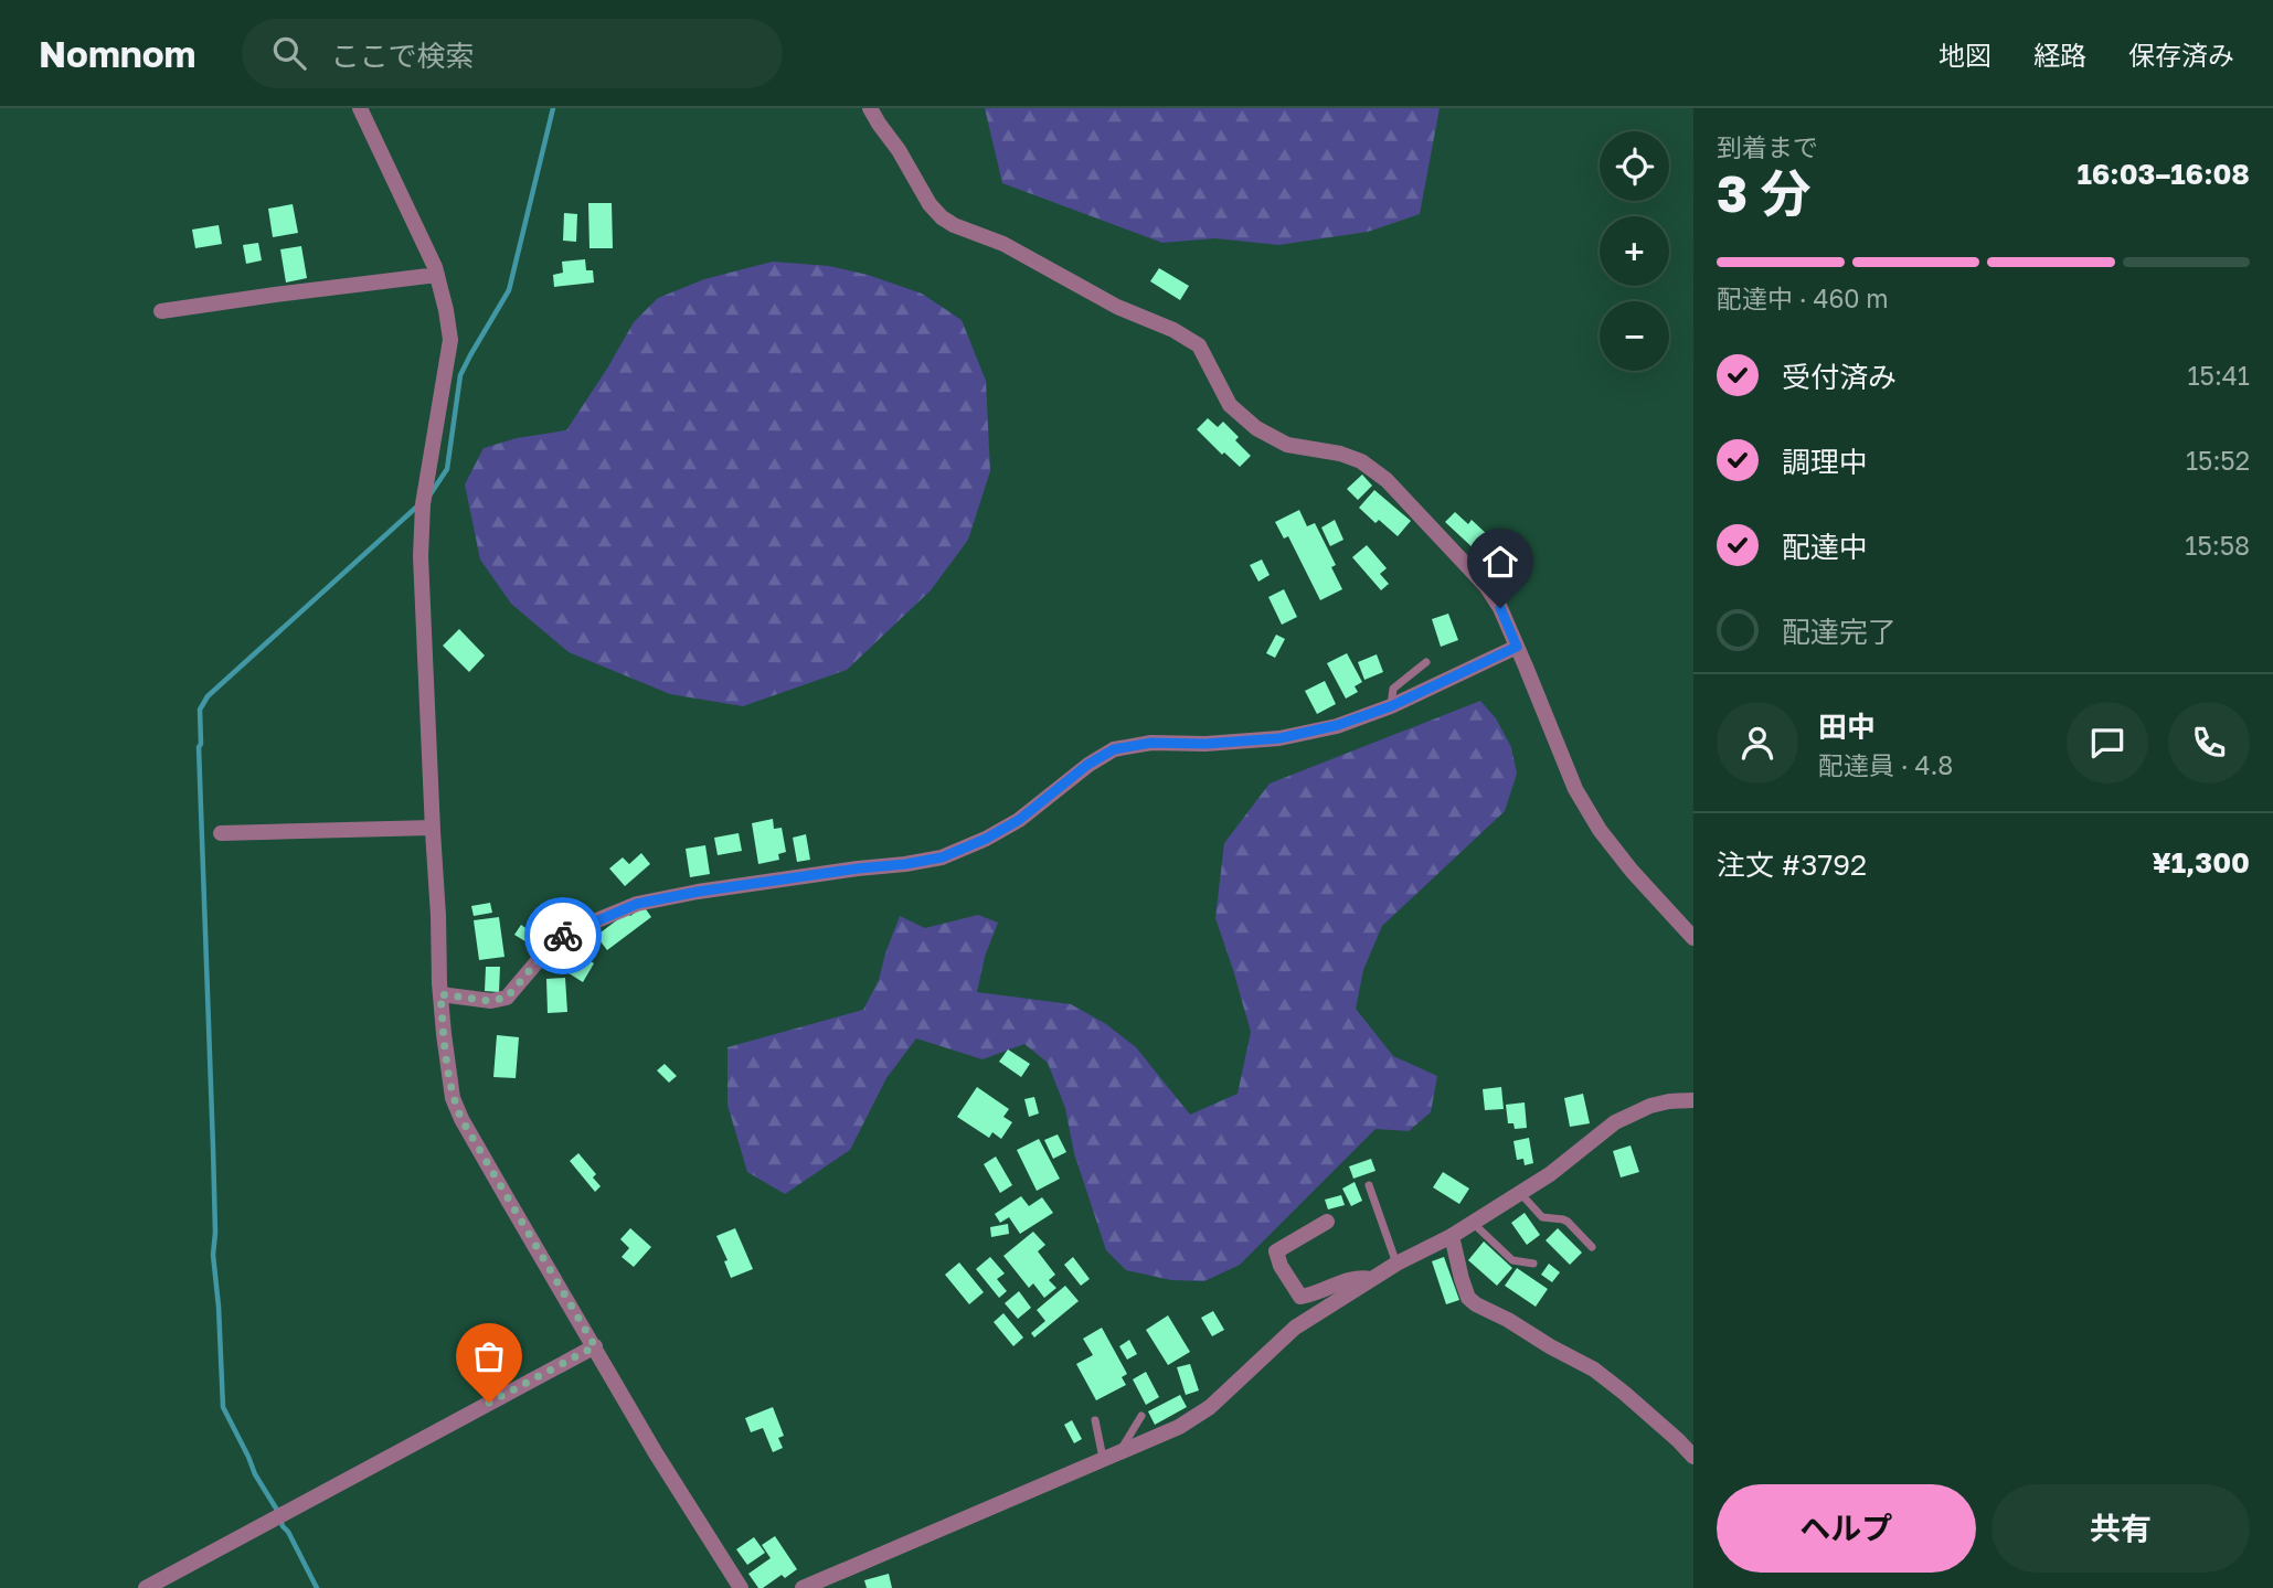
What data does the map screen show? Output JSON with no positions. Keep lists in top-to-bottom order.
{
  "page": {
    "header": "Nomnom",
    "search": "ここで検索",
    "nav": ["地図", "経路", "保存済み"],
    "heading": ["3 分", "到着まで", "16:03–16:08"],
    "panel": [
      "田中",
      "配達員 · 4.8",
      "注文 #3792",
      "¥1,300"
    ],
    "map_buttons": ["+", "−"],
    "bar": "配達中 · 460 m",
    "list": [
      ["受付済み", "15:41"],
      ["調理中", "15:52"],
      ["配達中", "15:58"],
      "配達完了"
    ],
    "buttons": ["ヘルプ", "共有"]
  }
}
